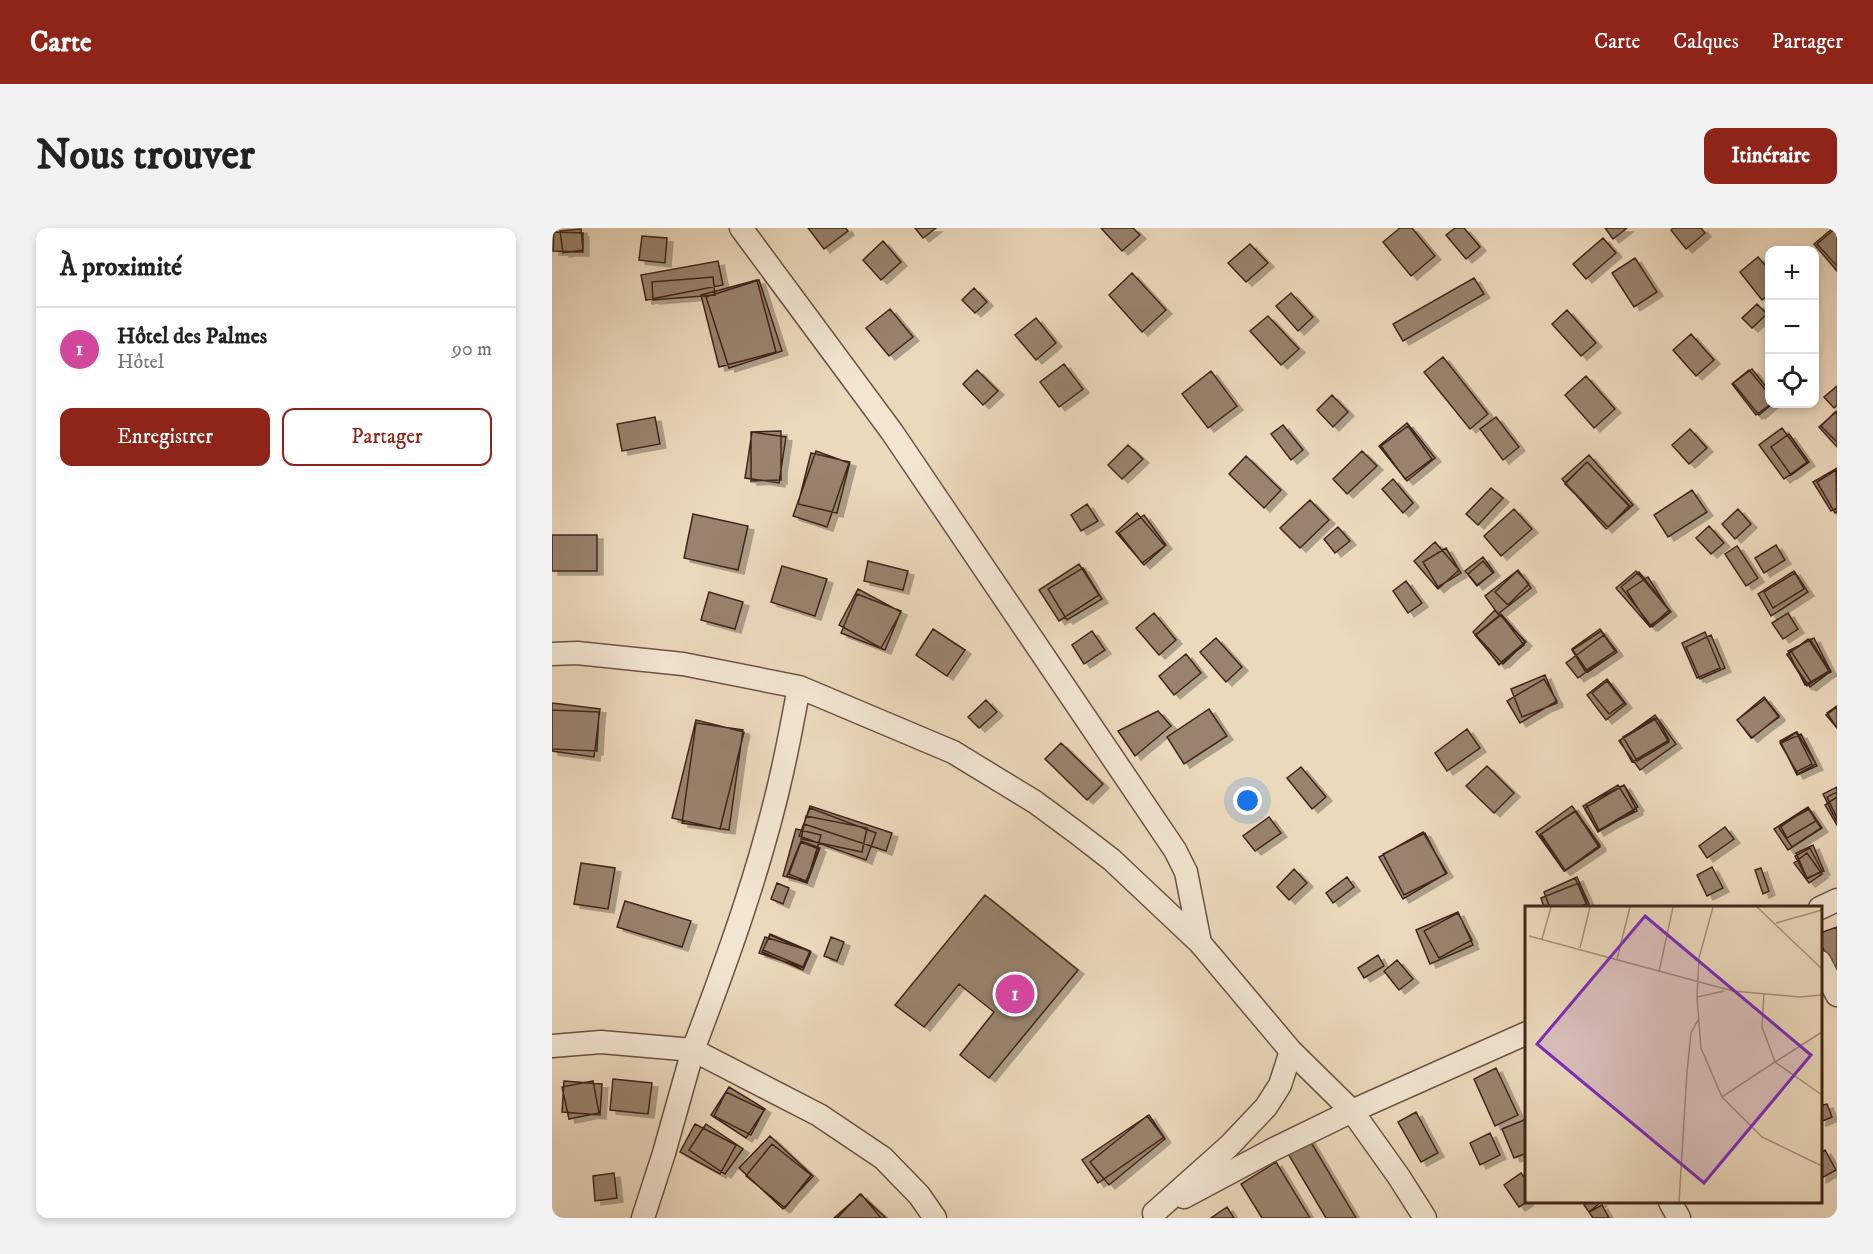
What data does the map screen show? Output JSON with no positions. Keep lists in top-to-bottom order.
{
  "page": {
    "header": "Carte",
    "nav": ["Carte", "Calques", "Partager"],
    "buttons": [
      "Itinéraire",
      ["Enregistrer", "Partager"]
    ],
    "title": "Nous trouver",
    "heading": "À proximité",
    "map_buttons": ["+", "−"],
    "list": [
      {
        "mark": "1",
        "name": "Hôtel des Palmes",
        "note": "Hôtel",
        "value": "90 m"
      }
    ],
    "pins": "1"
  }
}
